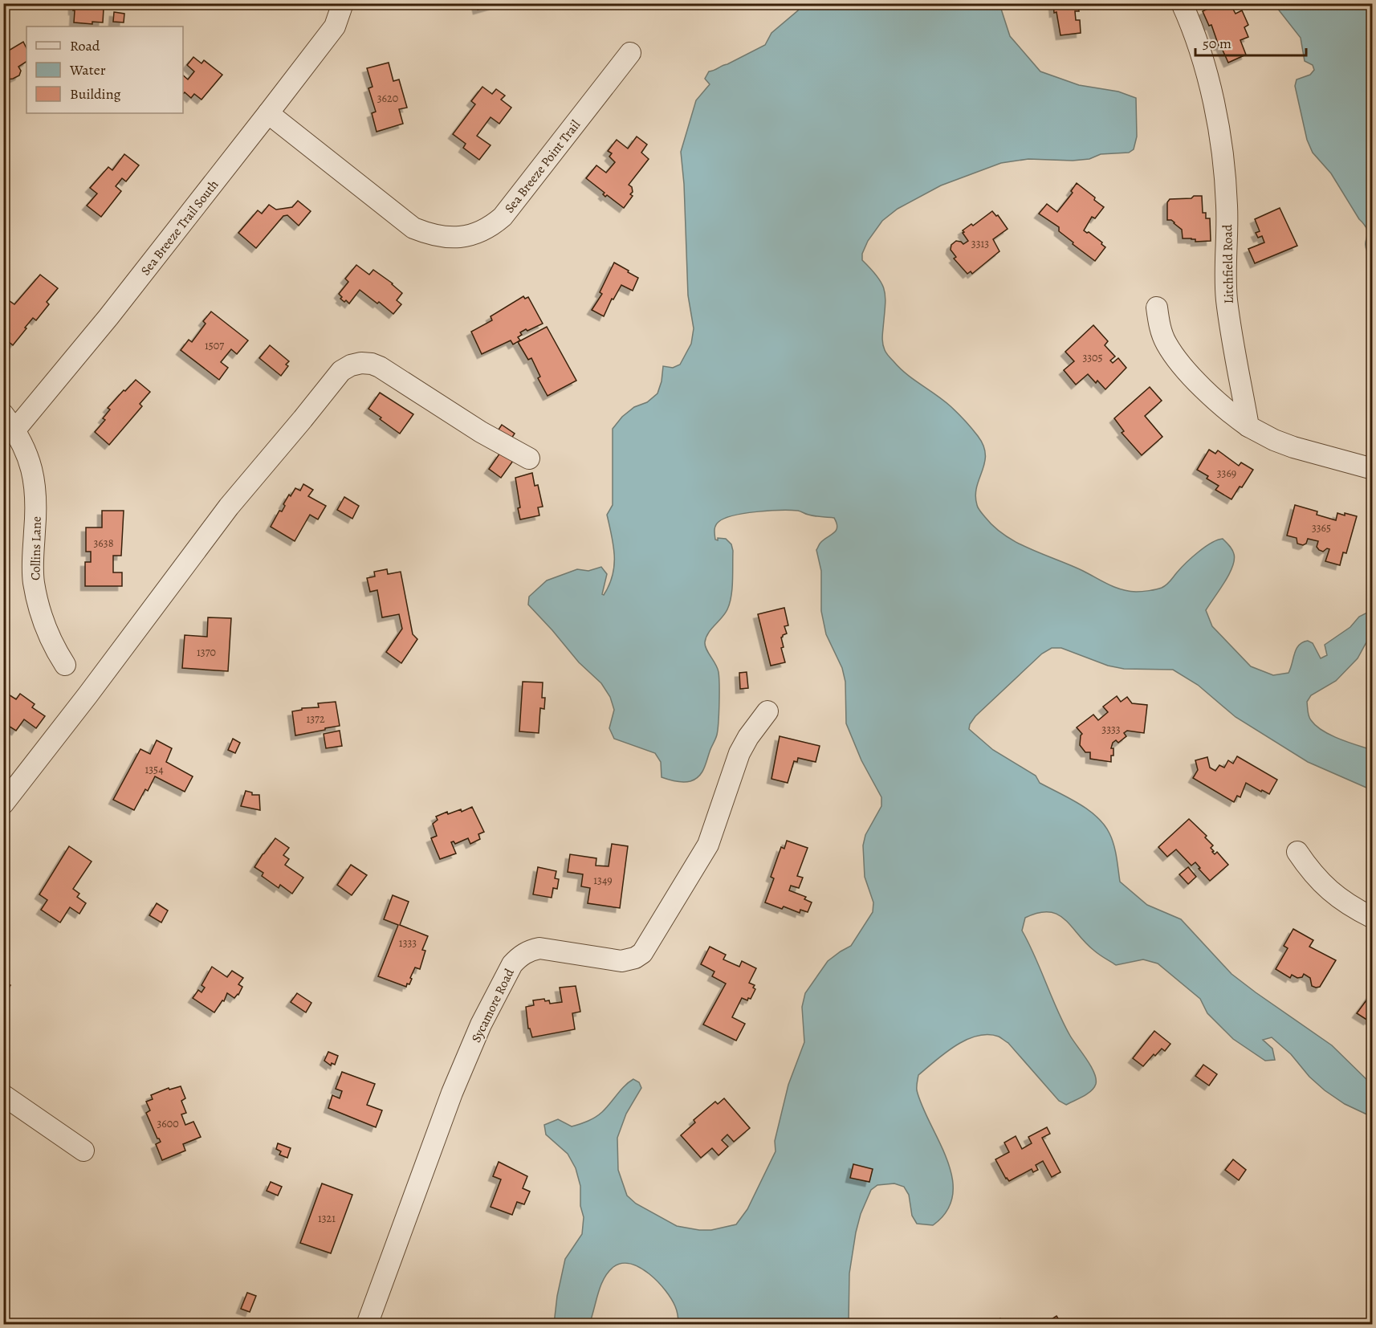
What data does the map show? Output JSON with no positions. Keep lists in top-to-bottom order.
{
  "streets": {
    "street": [
      "Sea Breeze Point Trail",
      "Sea Breeze Trail South",
      "Litchfield Road",
      "Collins Lane",
      "Sycamore Road"
    ]
  },
  "crossings": [
    ["Sea Breeze Point Trail", "Sea Breeze Trail South"],
    ["Sea Breeze Trail South", "Collins Lane"]
  ],
  "house_numbers": [
    "3620",
    "3313",
    "1507",
    "3305",
    "3369",
    "3365",
    "3638",
    "1370",
    "1372",
    "3333",
    "1354",
    "1349",
    "1333",
    "3600",
    "1321"
  ],
  "legend": ["Road", "Water", "Building"],
  "scale_bar": "50 m"
}
